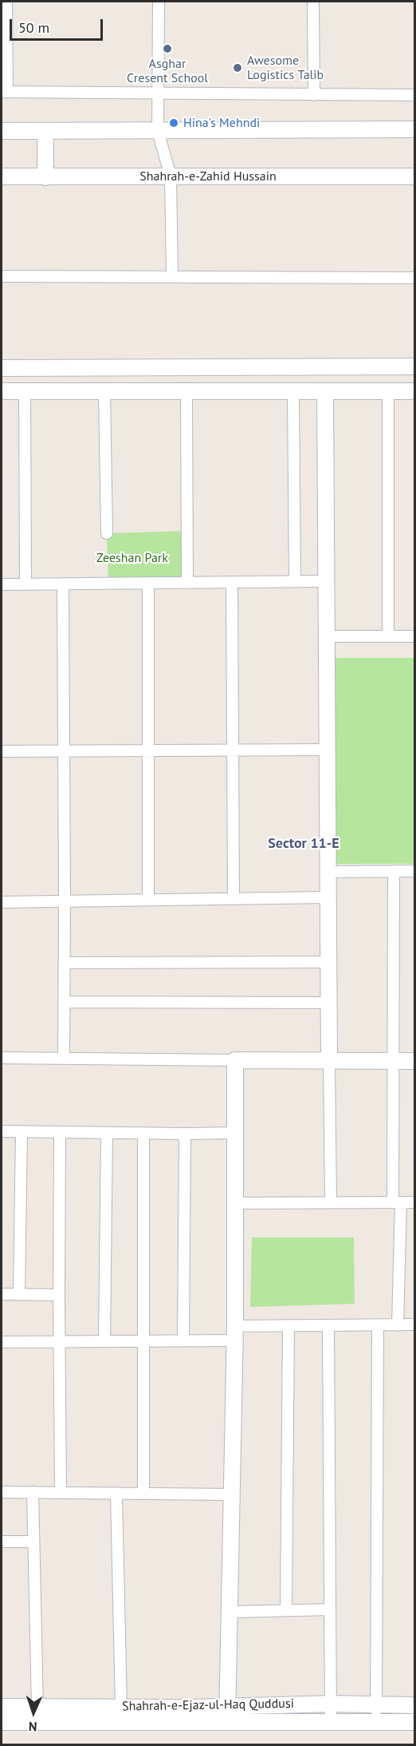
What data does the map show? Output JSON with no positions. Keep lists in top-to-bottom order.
{
  "streets": {
    "street": ["Shahrah-e-Zahid Hussain", "Shahrah-e-Ejaz-ul-Haq Quddusi"]
  },
  "districts": ["Sector 11-E"],
  "parks": ["Zeeshan Park"],
  "places": ["Asghar Cresent School", "Awesome Logistics Talib", "Hina's Mehndi"],
  "scale_bar": "50 m",
  "north": "bottom"
}
